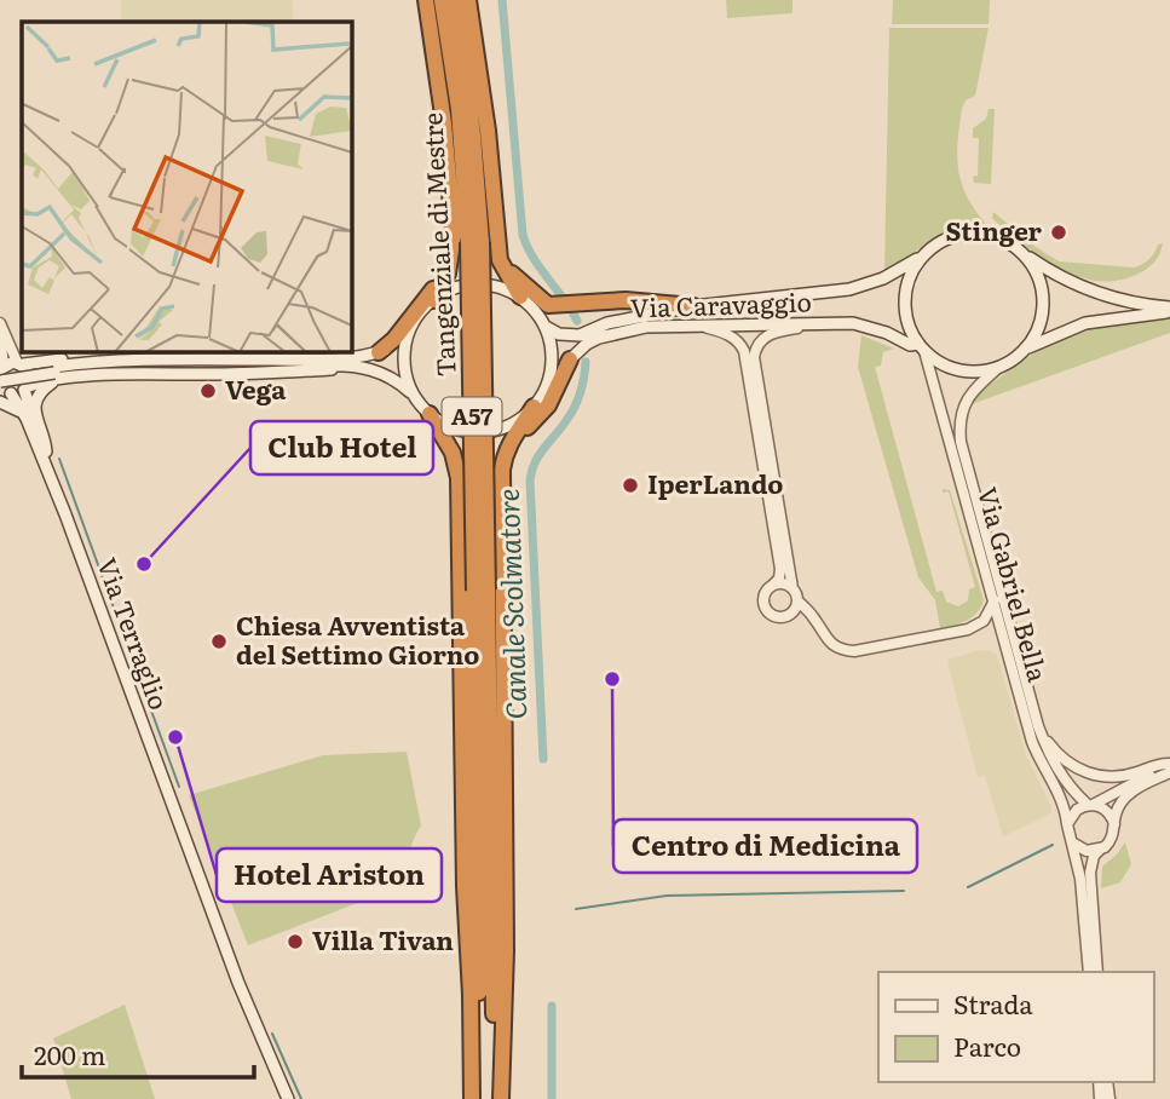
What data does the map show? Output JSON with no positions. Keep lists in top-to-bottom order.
{
  "streets": {
    "highway": ["Tangenziale di Mestre", "A57"],
    "main road": ["Via Caravaggio", "Via Terraglio"],
    "street": ["Via Gabriel Bella"]
  },
  "crossings": [
    ["Tangenziale di Mestre", "A57"],
    ["Via Caravaggio", "A57"],
    ["Via Caravaggio", "Via Gabriel Bella"]
  ],
  "water": ["Canale Scolmatore"],
  "places": [
    "Stinger",
    "Vega",
    "IperLando",
    "Club Hotel",
    "Chiesa Avventista del Settimo Giorno",
    "Centro di Medicina",
    "Hotel Ariston",
    "Villa Tivan"
  ],
  "legend": ["Strada", "Parco"],
  "scale_bar": "200 m"
}
